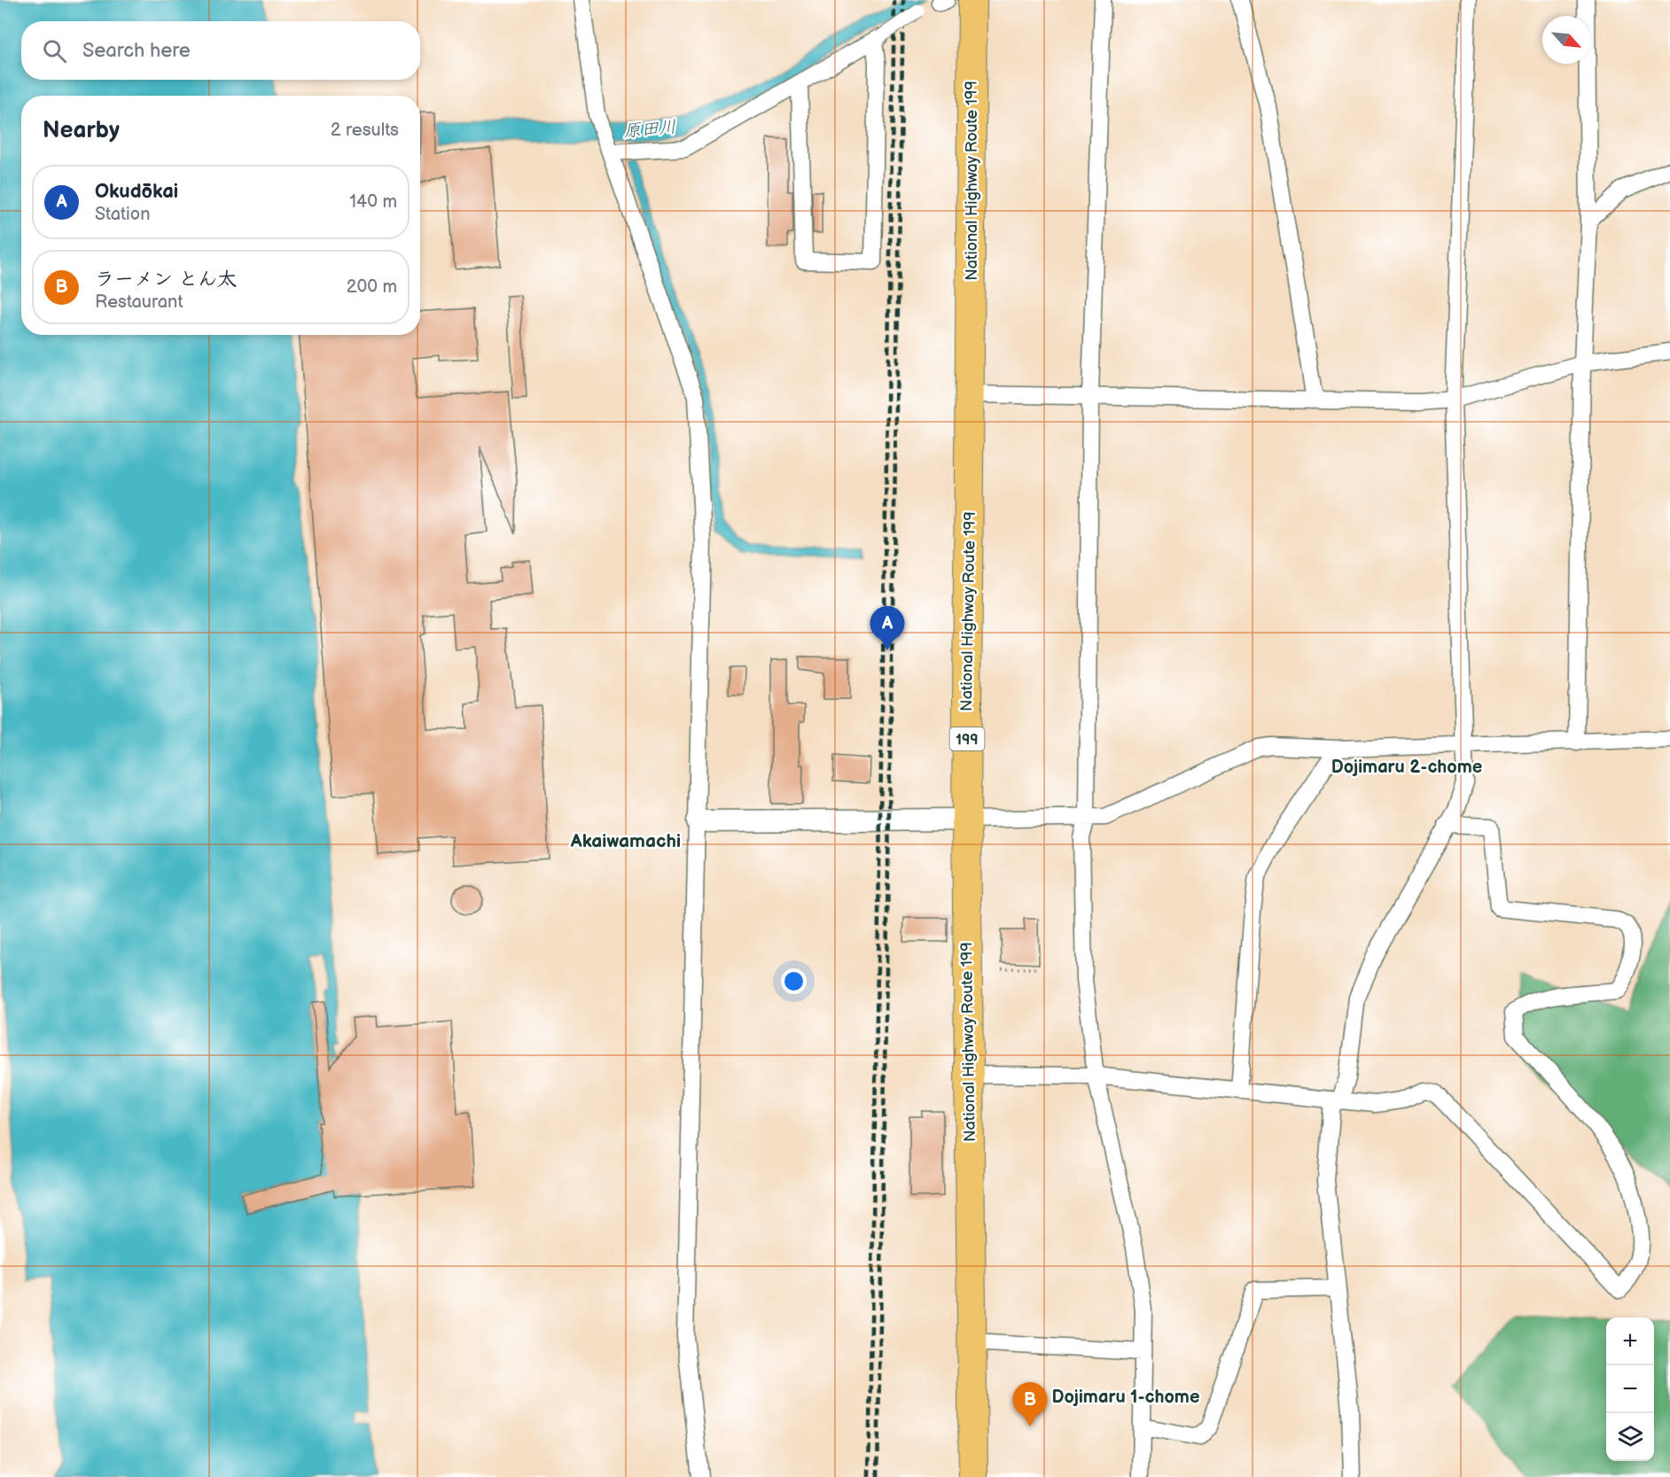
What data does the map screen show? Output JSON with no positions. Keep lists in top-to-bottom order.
{
  "streets": {
    "highway": ["National Highway Route 199", "199"]
  },
  "districts": ["Dojimaru 2-chome", "Akaiwamachi", "Dojimaru 1-chome"],
  "water": ["原田川"],
  "north": "bottom right",
  "page": {
    "search": "Search here",
    "heading": ["Nearby", "2 results"],
    "list": [
      {
        "mark": "A",
        "name": "Okudōkai",
        "note": "Station",
        "value": "140 m"
      },
      {
        "mark": "B",
        "name": "ラーメン とん太",
        "note": "Restaurant",
        "value": "200 m"
      }
    ],
    "pins": ["A", "B"],
    "map_buttons": ["+", "−"]
  }
}
